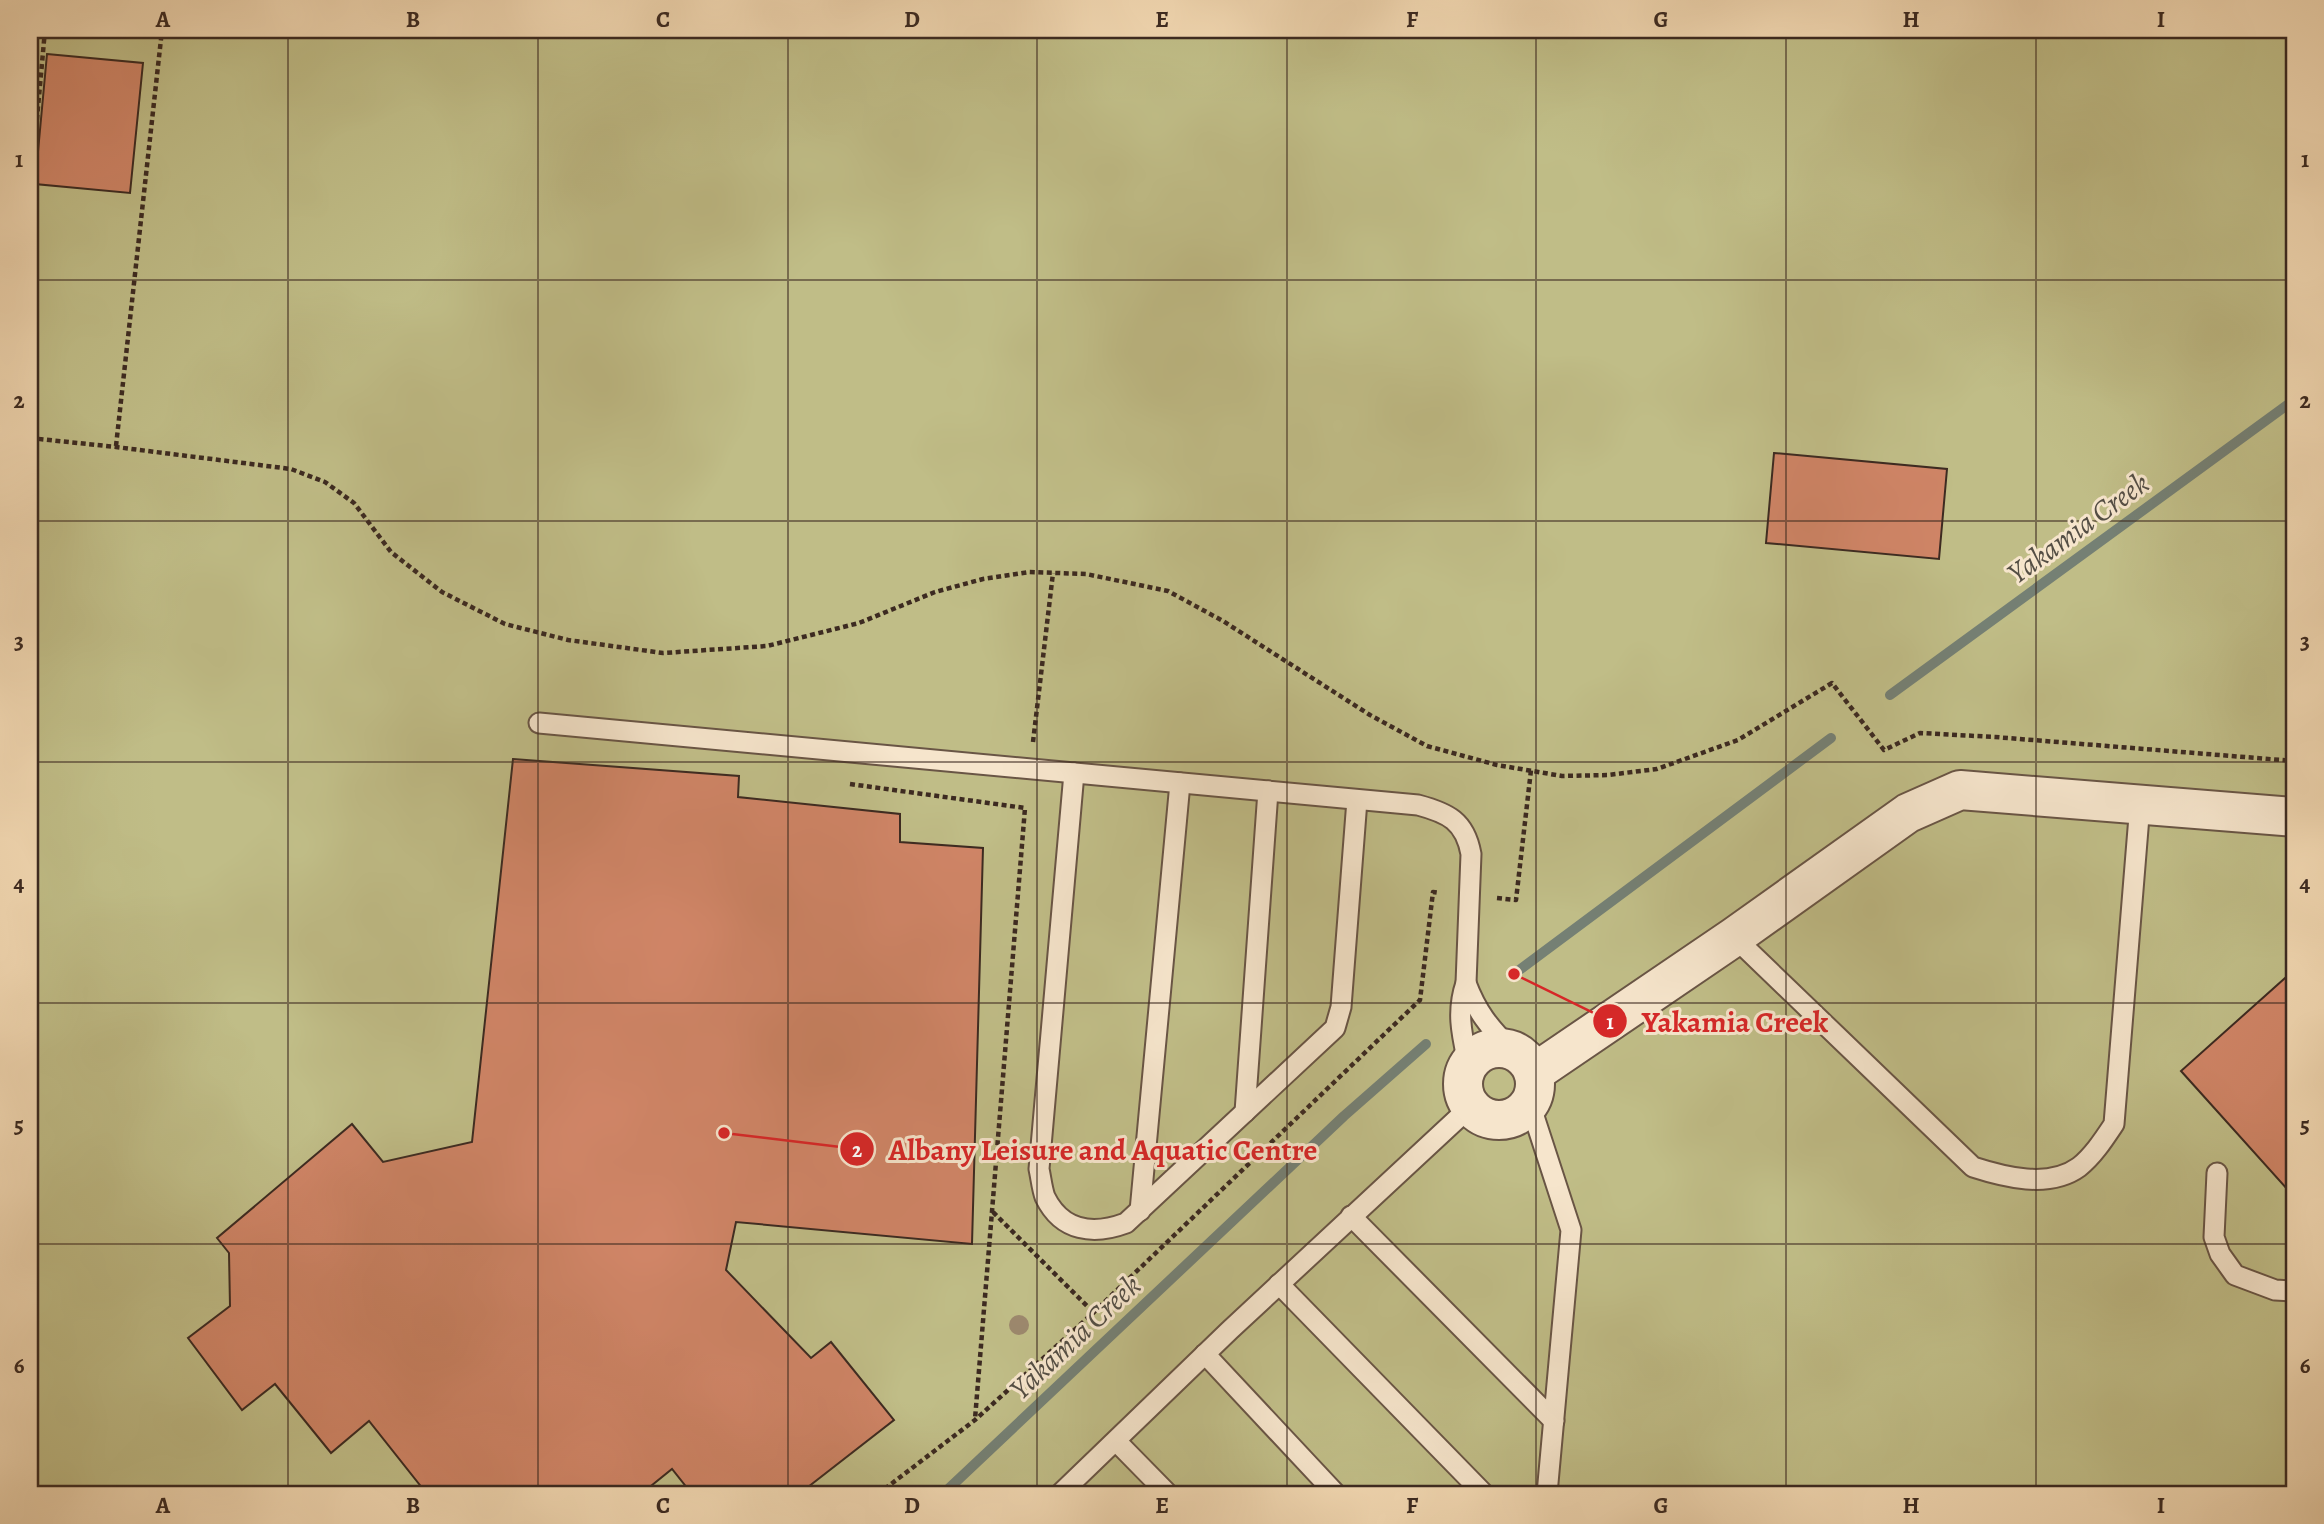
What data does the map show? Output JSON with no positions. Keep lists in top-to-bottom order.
{
  "water": ["Yakamia Creek"],
  "places": ["Yakamia Creek", "Albany Leisure and Aquatic Centre"],
  "grid": {
    "columns": [
      "A",
      "B",
      "C",
      "D",
      "E",
      "F",
      "G",
      "H",
      "I"
    ],
    "rows": [
      "1",
      "2",
      "3",
      "4",
      "5",
      "6"
    ]
  }
}
